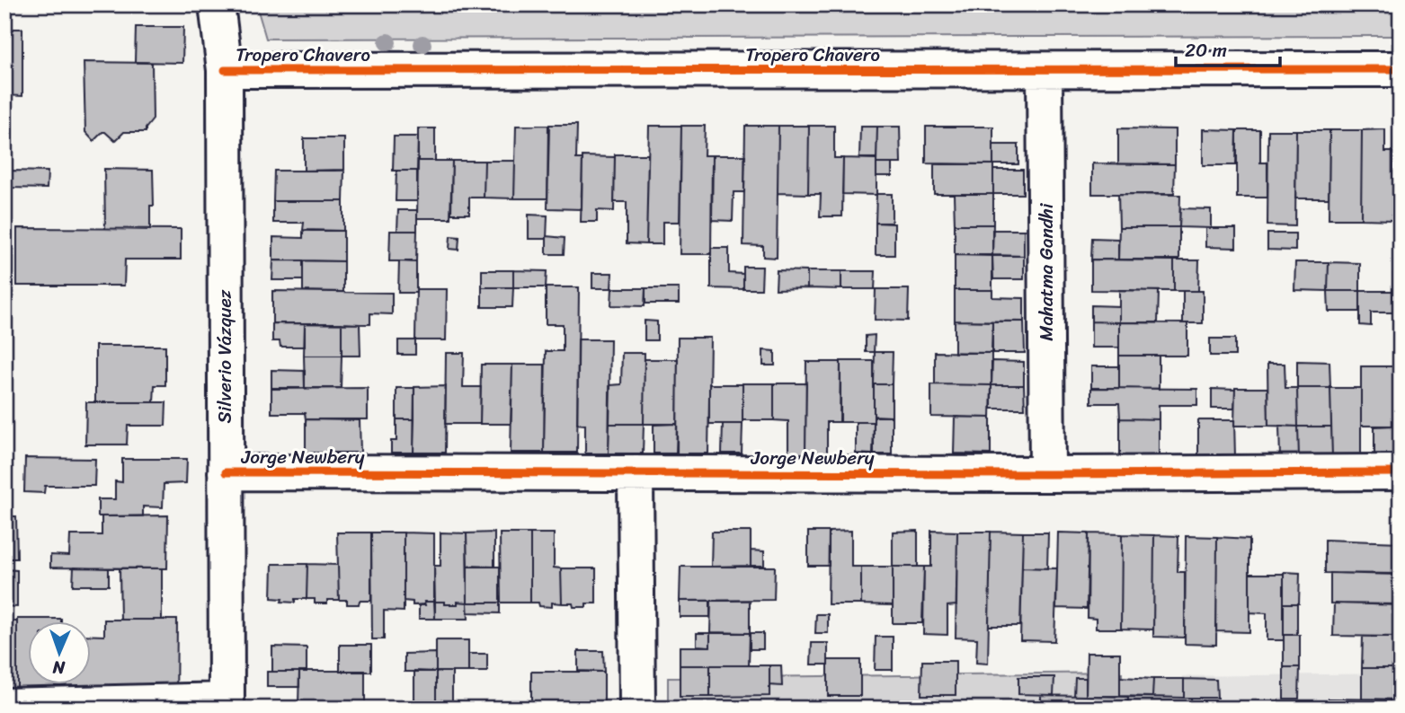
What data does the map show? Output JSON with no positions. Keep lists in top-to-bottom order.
{
  "streets": {
    "street": [
      "Tropero Chavero",
      "Mahatma Gandhi",
      "Silverio Vázquez",
      "Jorge Newbery"
    ]
  },
  "crossings": [
    ["Tropero Chavero", "Mahatma Gandhi"],
    ["Tropero Chavero", "Silverio Vázquez"],
    ["Mahatma Gandhi", "Jorge Newbery"],
    ["Silverio Vázquez", "Jorge Newbery"]
  ],
  "scale_bar": "20 m",
  "north": "bottom"
}
